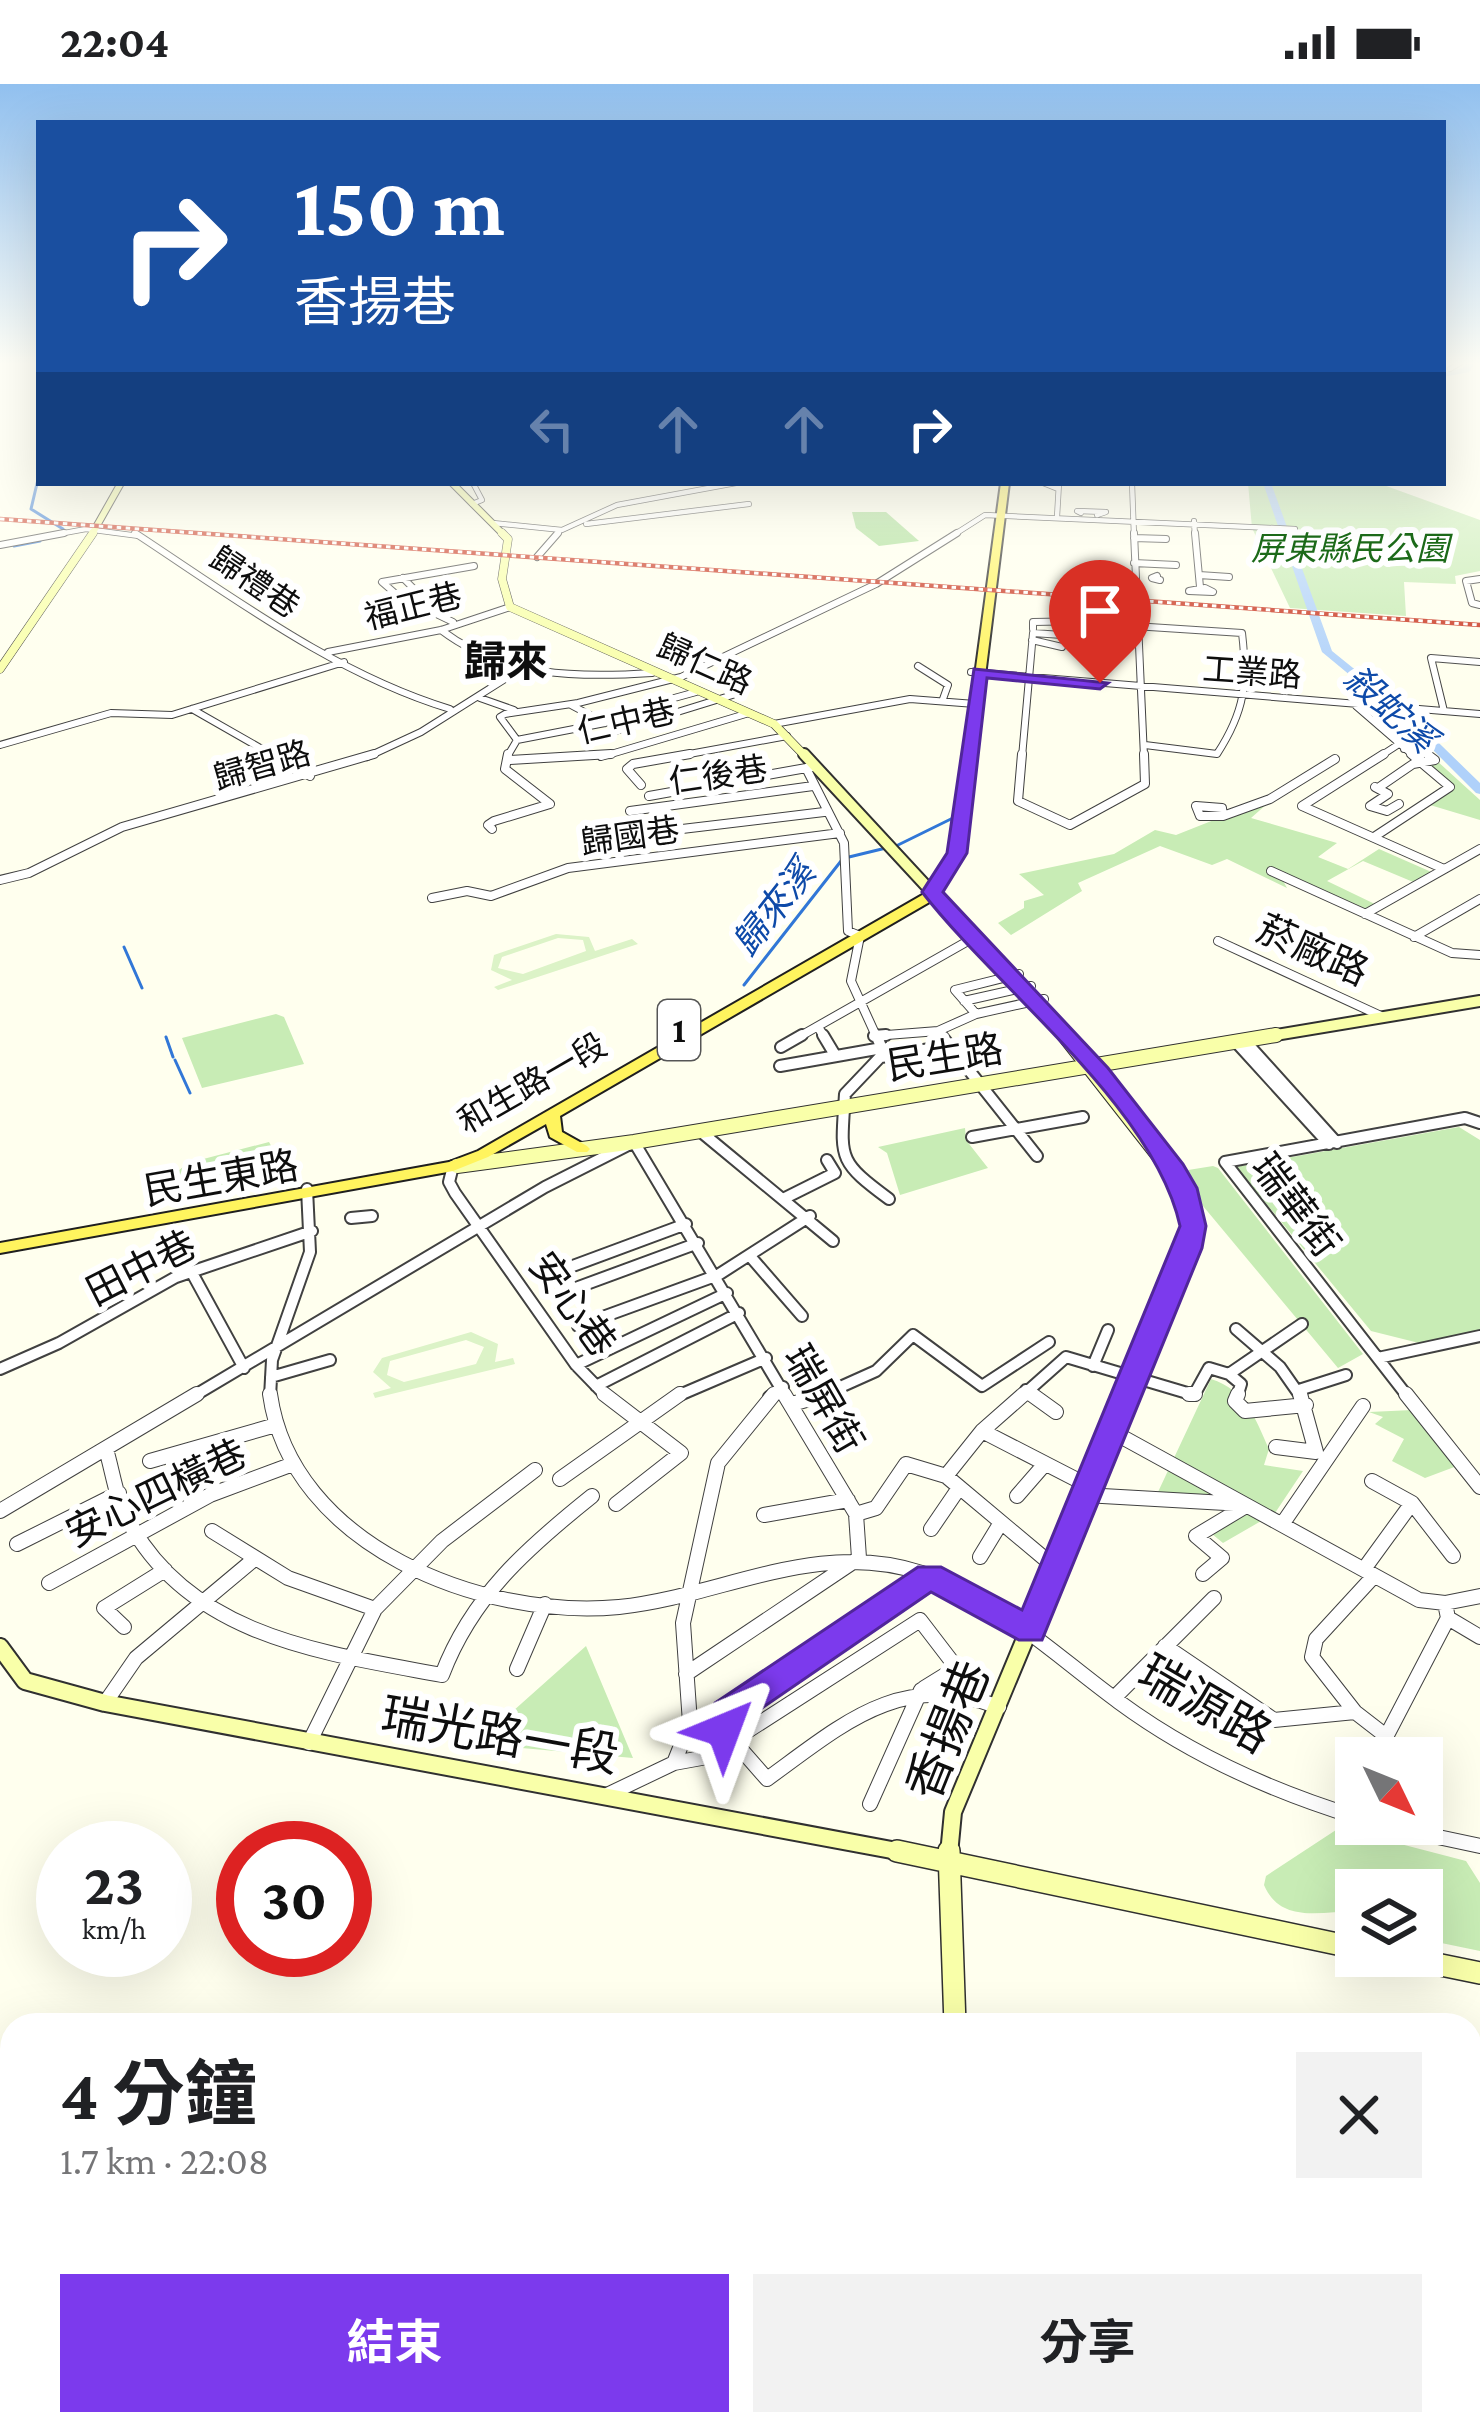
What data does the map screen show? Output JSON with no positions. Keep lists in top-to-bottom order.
{
  "streets": {
    "main road": ["1", "和生路一段", "民生東路"],
    "street": [
      "歸禮巷",
      "福正巷",
      "歸仁路",
      "工業路",
      "仁中巷",
      "歸智路",
      "仁後巷",
      "歸國巷",
      "菸廠路",
      "民生路",
      "瑞華街",
      "田中巷",
      "安心巷",
      "瑞屏街",
      "安心四橫巷",
      "瑞源路",
      "香揚巷",
      "瑞光路一段"
    ]
  },
  "crossings": [
    ["歸禮巷", "福正巷"],
    ["歸禮巷", "歸智路"],
    ["福正巷", "歸仁路"],
    ["歸仁路", "仁中巷"],
    ["歸仁路", "仁後巷"],
    ["歸仁路", "民生路"],
    ["歸仁路", "和生路一段"],
    ["歸仁路", "香揚巷"],
    ["菸廠路", "民生路"],
    ["民生路", "民生東路"],
    ["民生路", "瑞屏街"],
    ["民生路", "香揚巷"],
    ["和生路一段", "民生東路"],
    ["和生路一段", "安心巷"],
    ["民生東路", "安心巷"],
    ["民生東路", "瑞屏街"],
    ["民生東路", "安心四橫巷"],
    ["田中巷", "安心四橫巷"],
    ["瑞屏街", "香揚巷"],
    ["安心四橫巷", "香揚巷"],
    ["瑞源路", "香揚巷"],
    ["香揚巷", "瑞光路一段"]
  ],
  "districts": ["歸來"],
  "water": ["殺蛇溪", "歸來溪"],
  "parks": ["屏東縣民公園"],
  "north": "bottom right",
  "page": {
    "status": "22:04",
    "turn": ["150 m", "香揚巷"],
    "speed": "23 km/h",
    "limit": "30",
    "heading": ["4 分鐘", "1.7 km · 22:08"],
    "buttons": ["結束", "分享"]
  }
}
